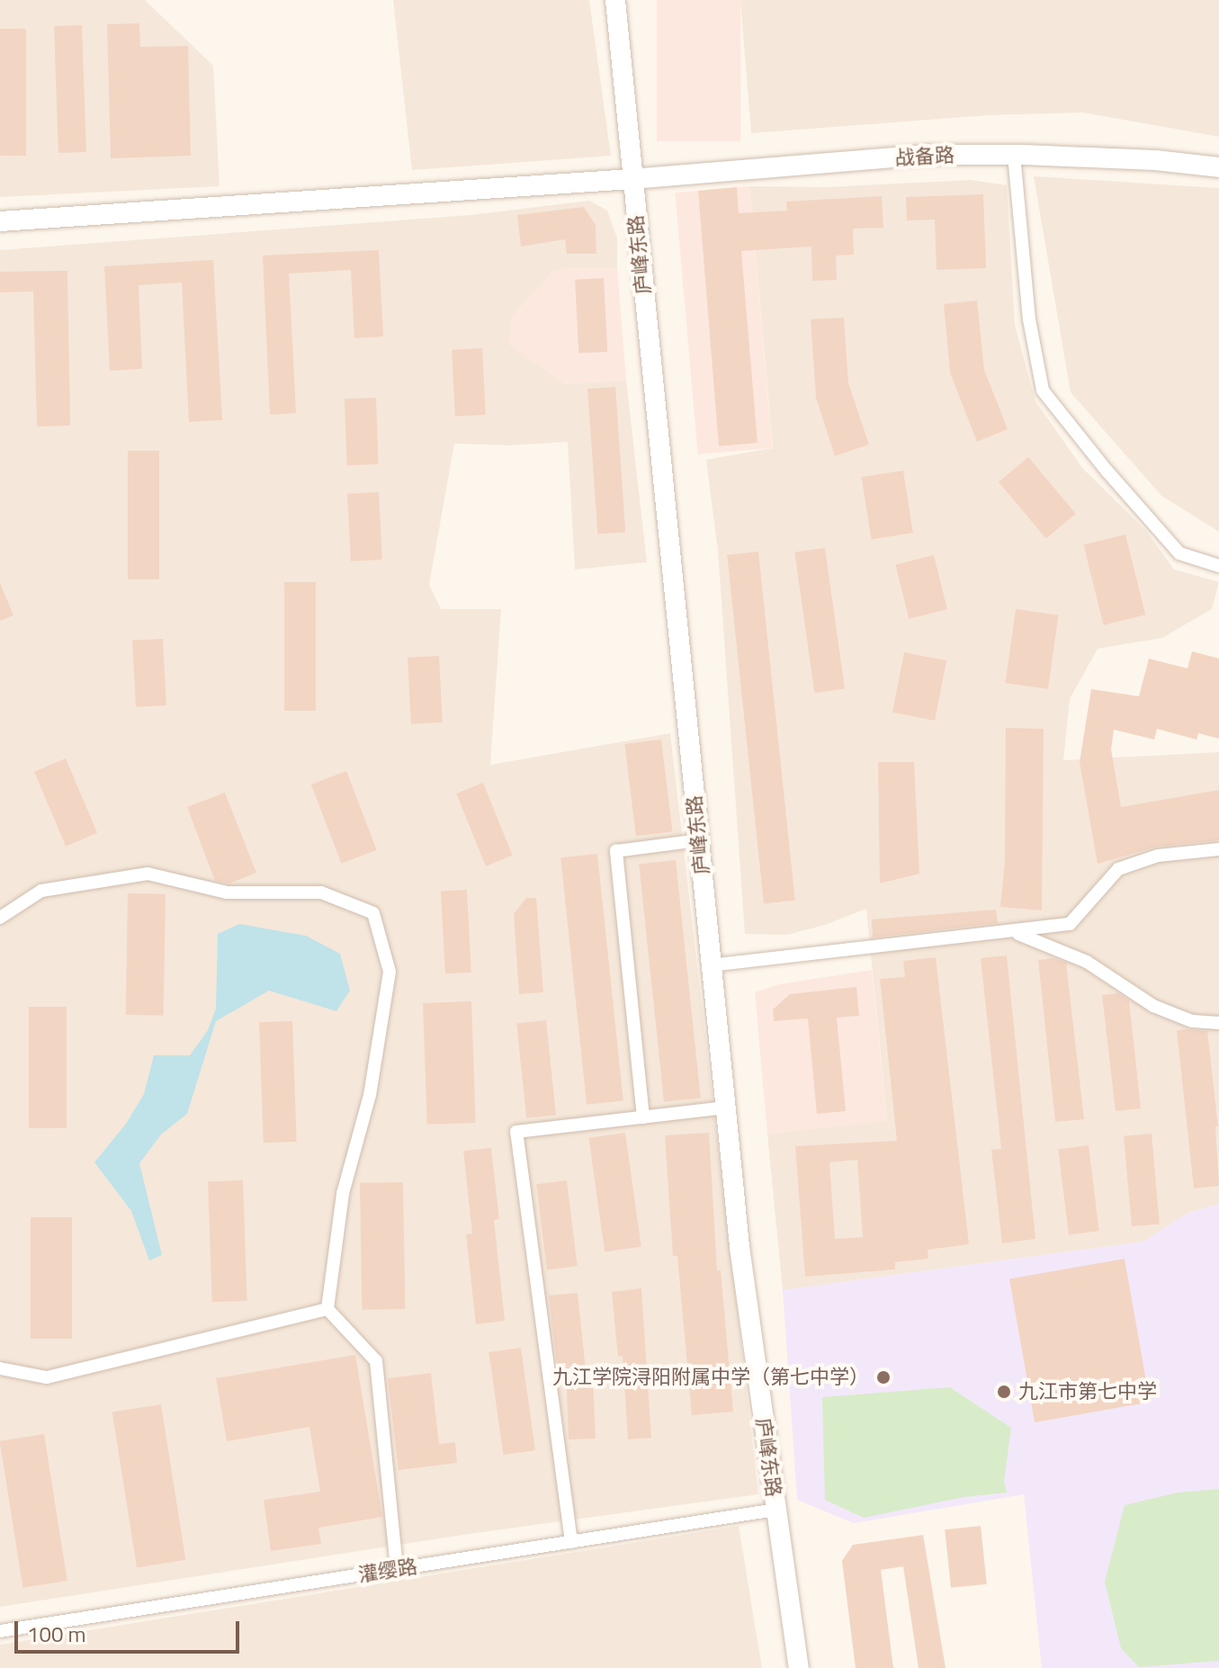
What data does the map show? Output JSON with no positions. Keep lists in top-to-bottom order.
{
  "streets": {
    "main road": ["战备路", "庐峰东路"],
    "street": ["灌缨路"]
  },
  "crossings": [
    ["战备路", "庐峰东路"],
    ["庐峰东路", "灌缨路"]
  ],
  "places": ["九江学院浔阳附属中学（第七中学）", "九江市第七中学"],
  "scale_bar": "100 m"
}
